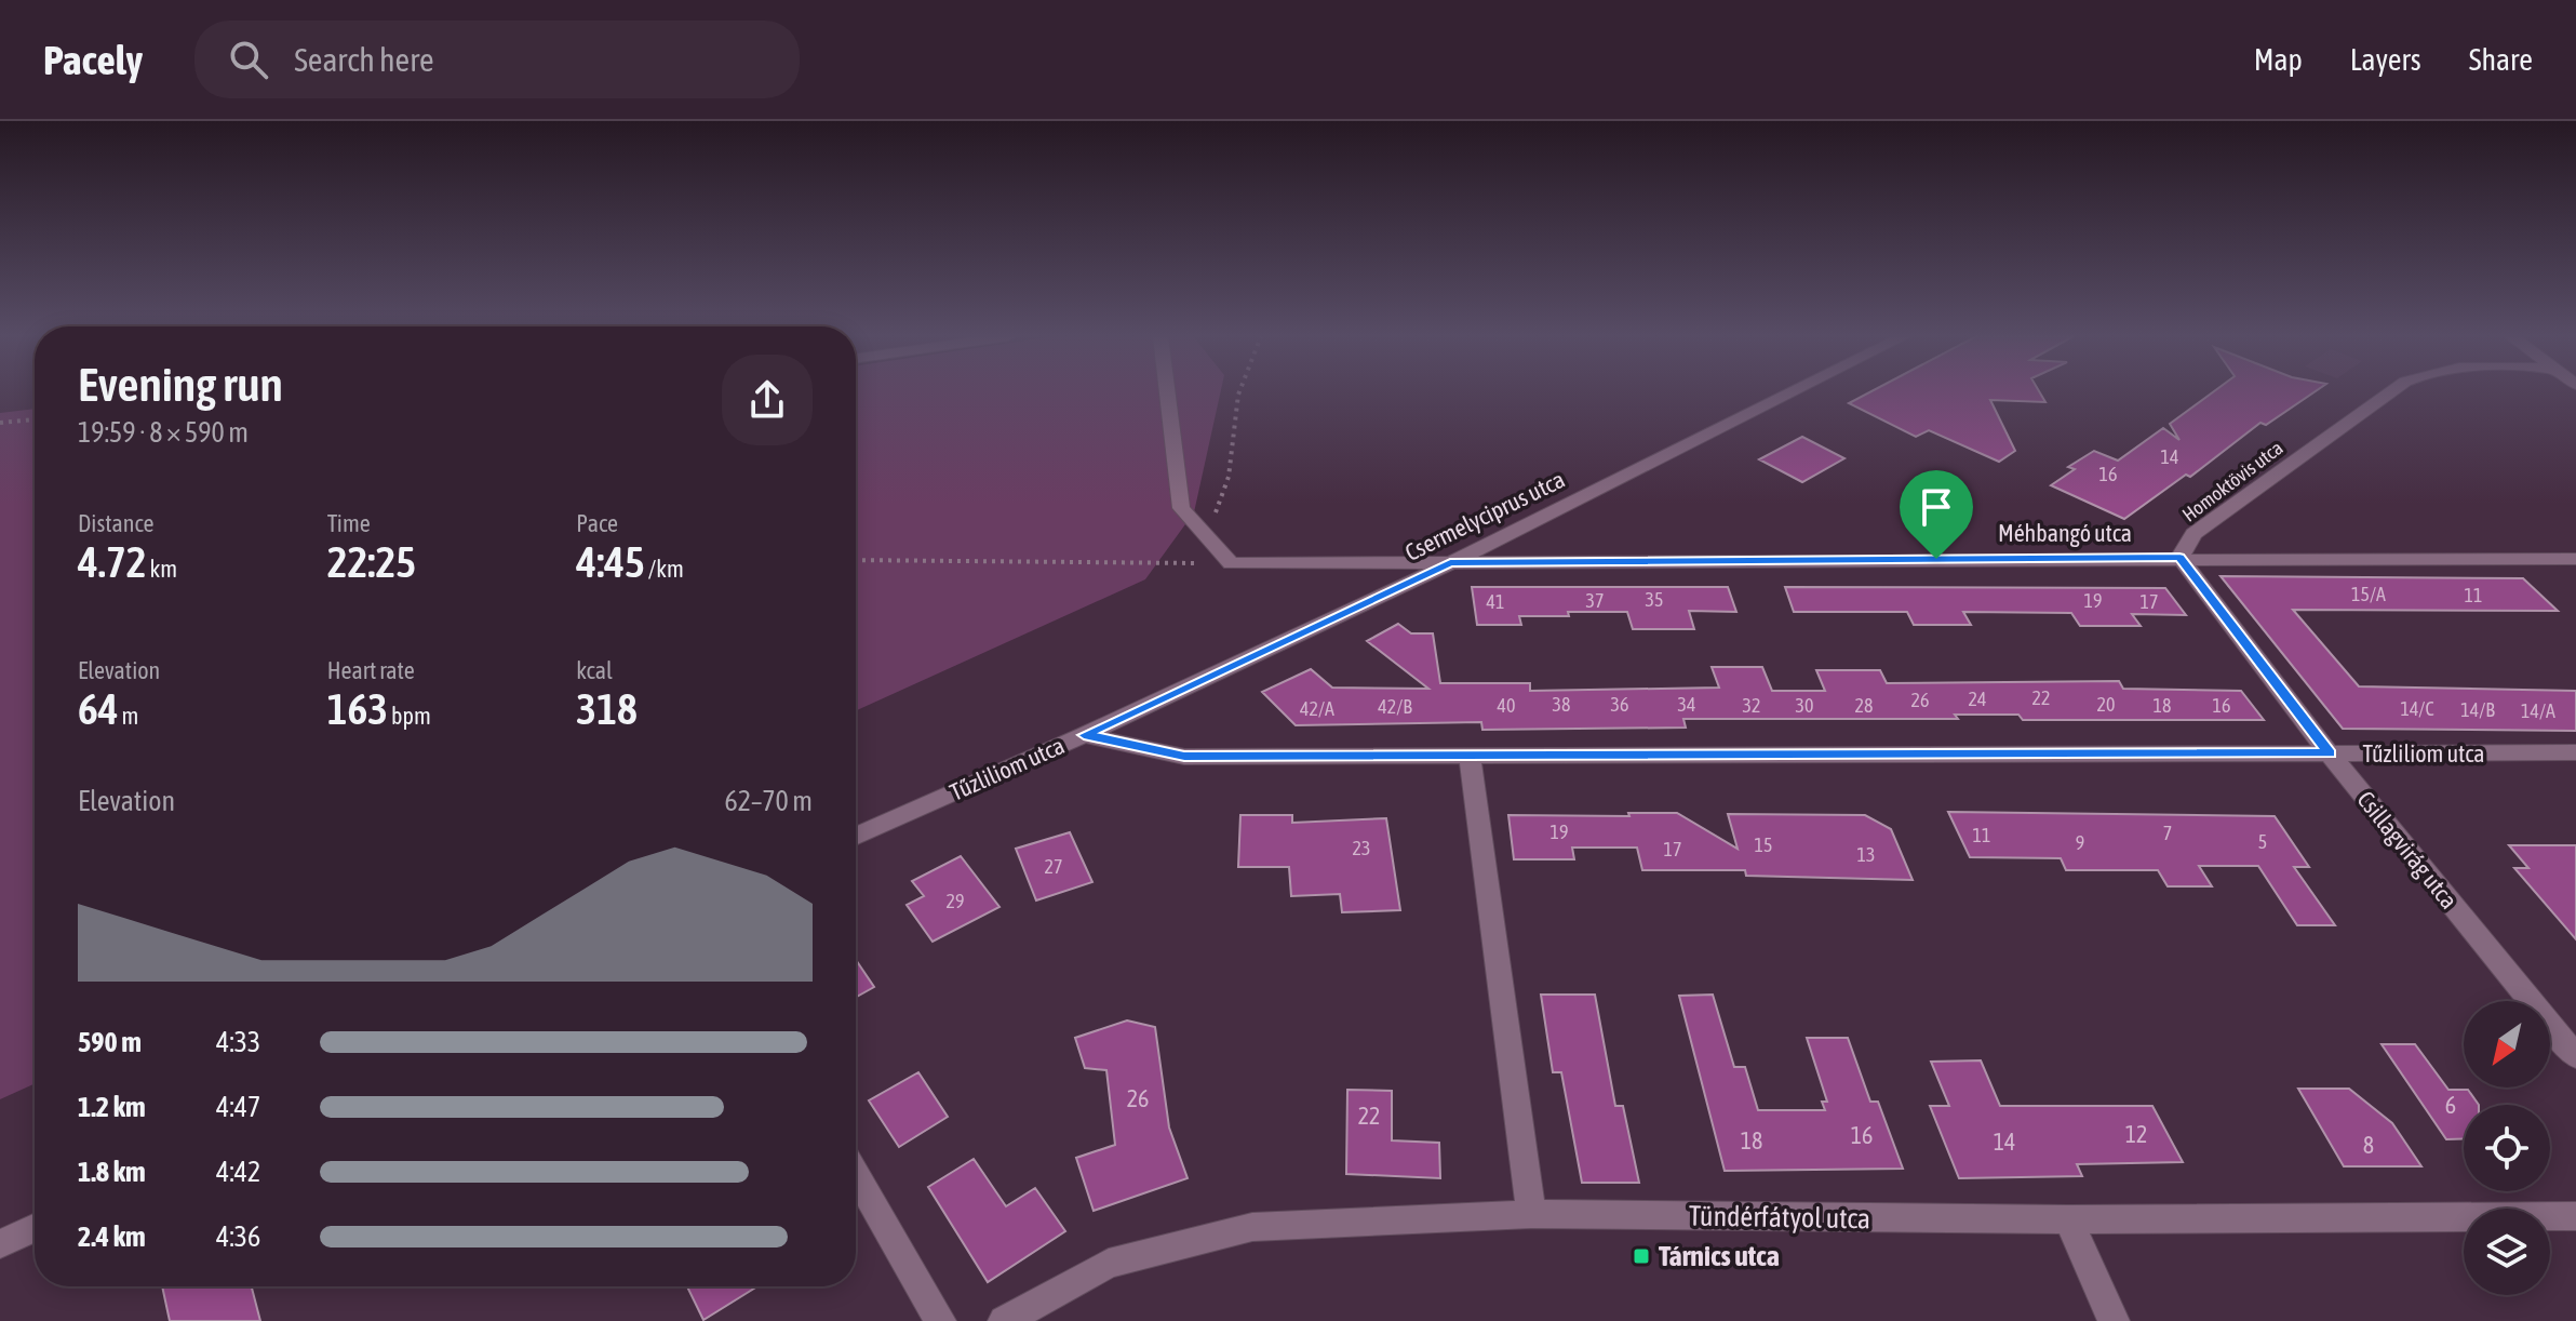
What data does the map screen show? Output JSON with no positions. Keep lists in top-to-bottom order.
{
  "streets": {
    "street": [
      "Homoktövis utca",
      "Csermelyciprus utca",
      "Méhbangó utca",
      "Tűzliliom utca",
      "Csillagvirág utca",
      "Tündérfátyol utca"
    ]
  },
  "crossings": [
    ["Homoktövis utca", "Méhbangó utca"],
    ["Homoktövis utca", "Csillagvirág utca"],
    ["Csermelyciprus utca", "Méhbangó utca"],
    ["Csermelyciprus utca", "Tűzliliom utca"],
    ["Méhbangó utca", "Csillagvirág utca"],
    ["Tűzliliom utca", "Csillagvirág utca"]
  ],
  "places": {
    "transit": ["Tárnics utca"]
  },
  "house_numbers": [
    "14",
    "16",
    "15/A",
    "11",
    "35",
    "37",
    "19",
    "41",
    "17",
    "22",
    "24",
    "26",
    "38",
    "36",
    "34",
    "20",
    "40",
    "32",
    "30",
    "28",
    "18",
    "16",
    "42/B",
    "42/A",
    "14/C",
    "14/B",
    "14/A",
    "19",
    "7",
    "11",
    "5",
    "9",
    "15",
    "23",
    "17",
    "13",
    "27",
    "29",
    "26",
    "6",
    "22",
    "12",
    "16",
    "18",
    "14",
    "8"
  ],
  "north": "bottom left",
  "page": {
    "header": "Pacely",
    "search": "Search here",
    "nav": ["Map", "Layers", "Share"],
    "heading": ["Evening run", "19:59 · 8 × 590 m"],
    "stats": [
      ["Distance", "4.72 km"],
      ["Time", "22:25"],
      ["Pace", "4:45 /km"],
      ["Elevation", "64 m"],
      ["Heart rate", "163 bpm"],
      ["kcal", "318"]
    ],
    "chart": ["Elevation", "62–70 m"],
    "list": [
      {
        "name": "590 m",
        "note": "4:33"
      },
      {
        "name": "1.2 km",
        "note": "4:47"
      },
      {
        "name": "1.8 km",
        "note": "4:42"
      },
      {
        "name": "2.4 km",
        "note": "4:36"
      }
    ]
  }
}
